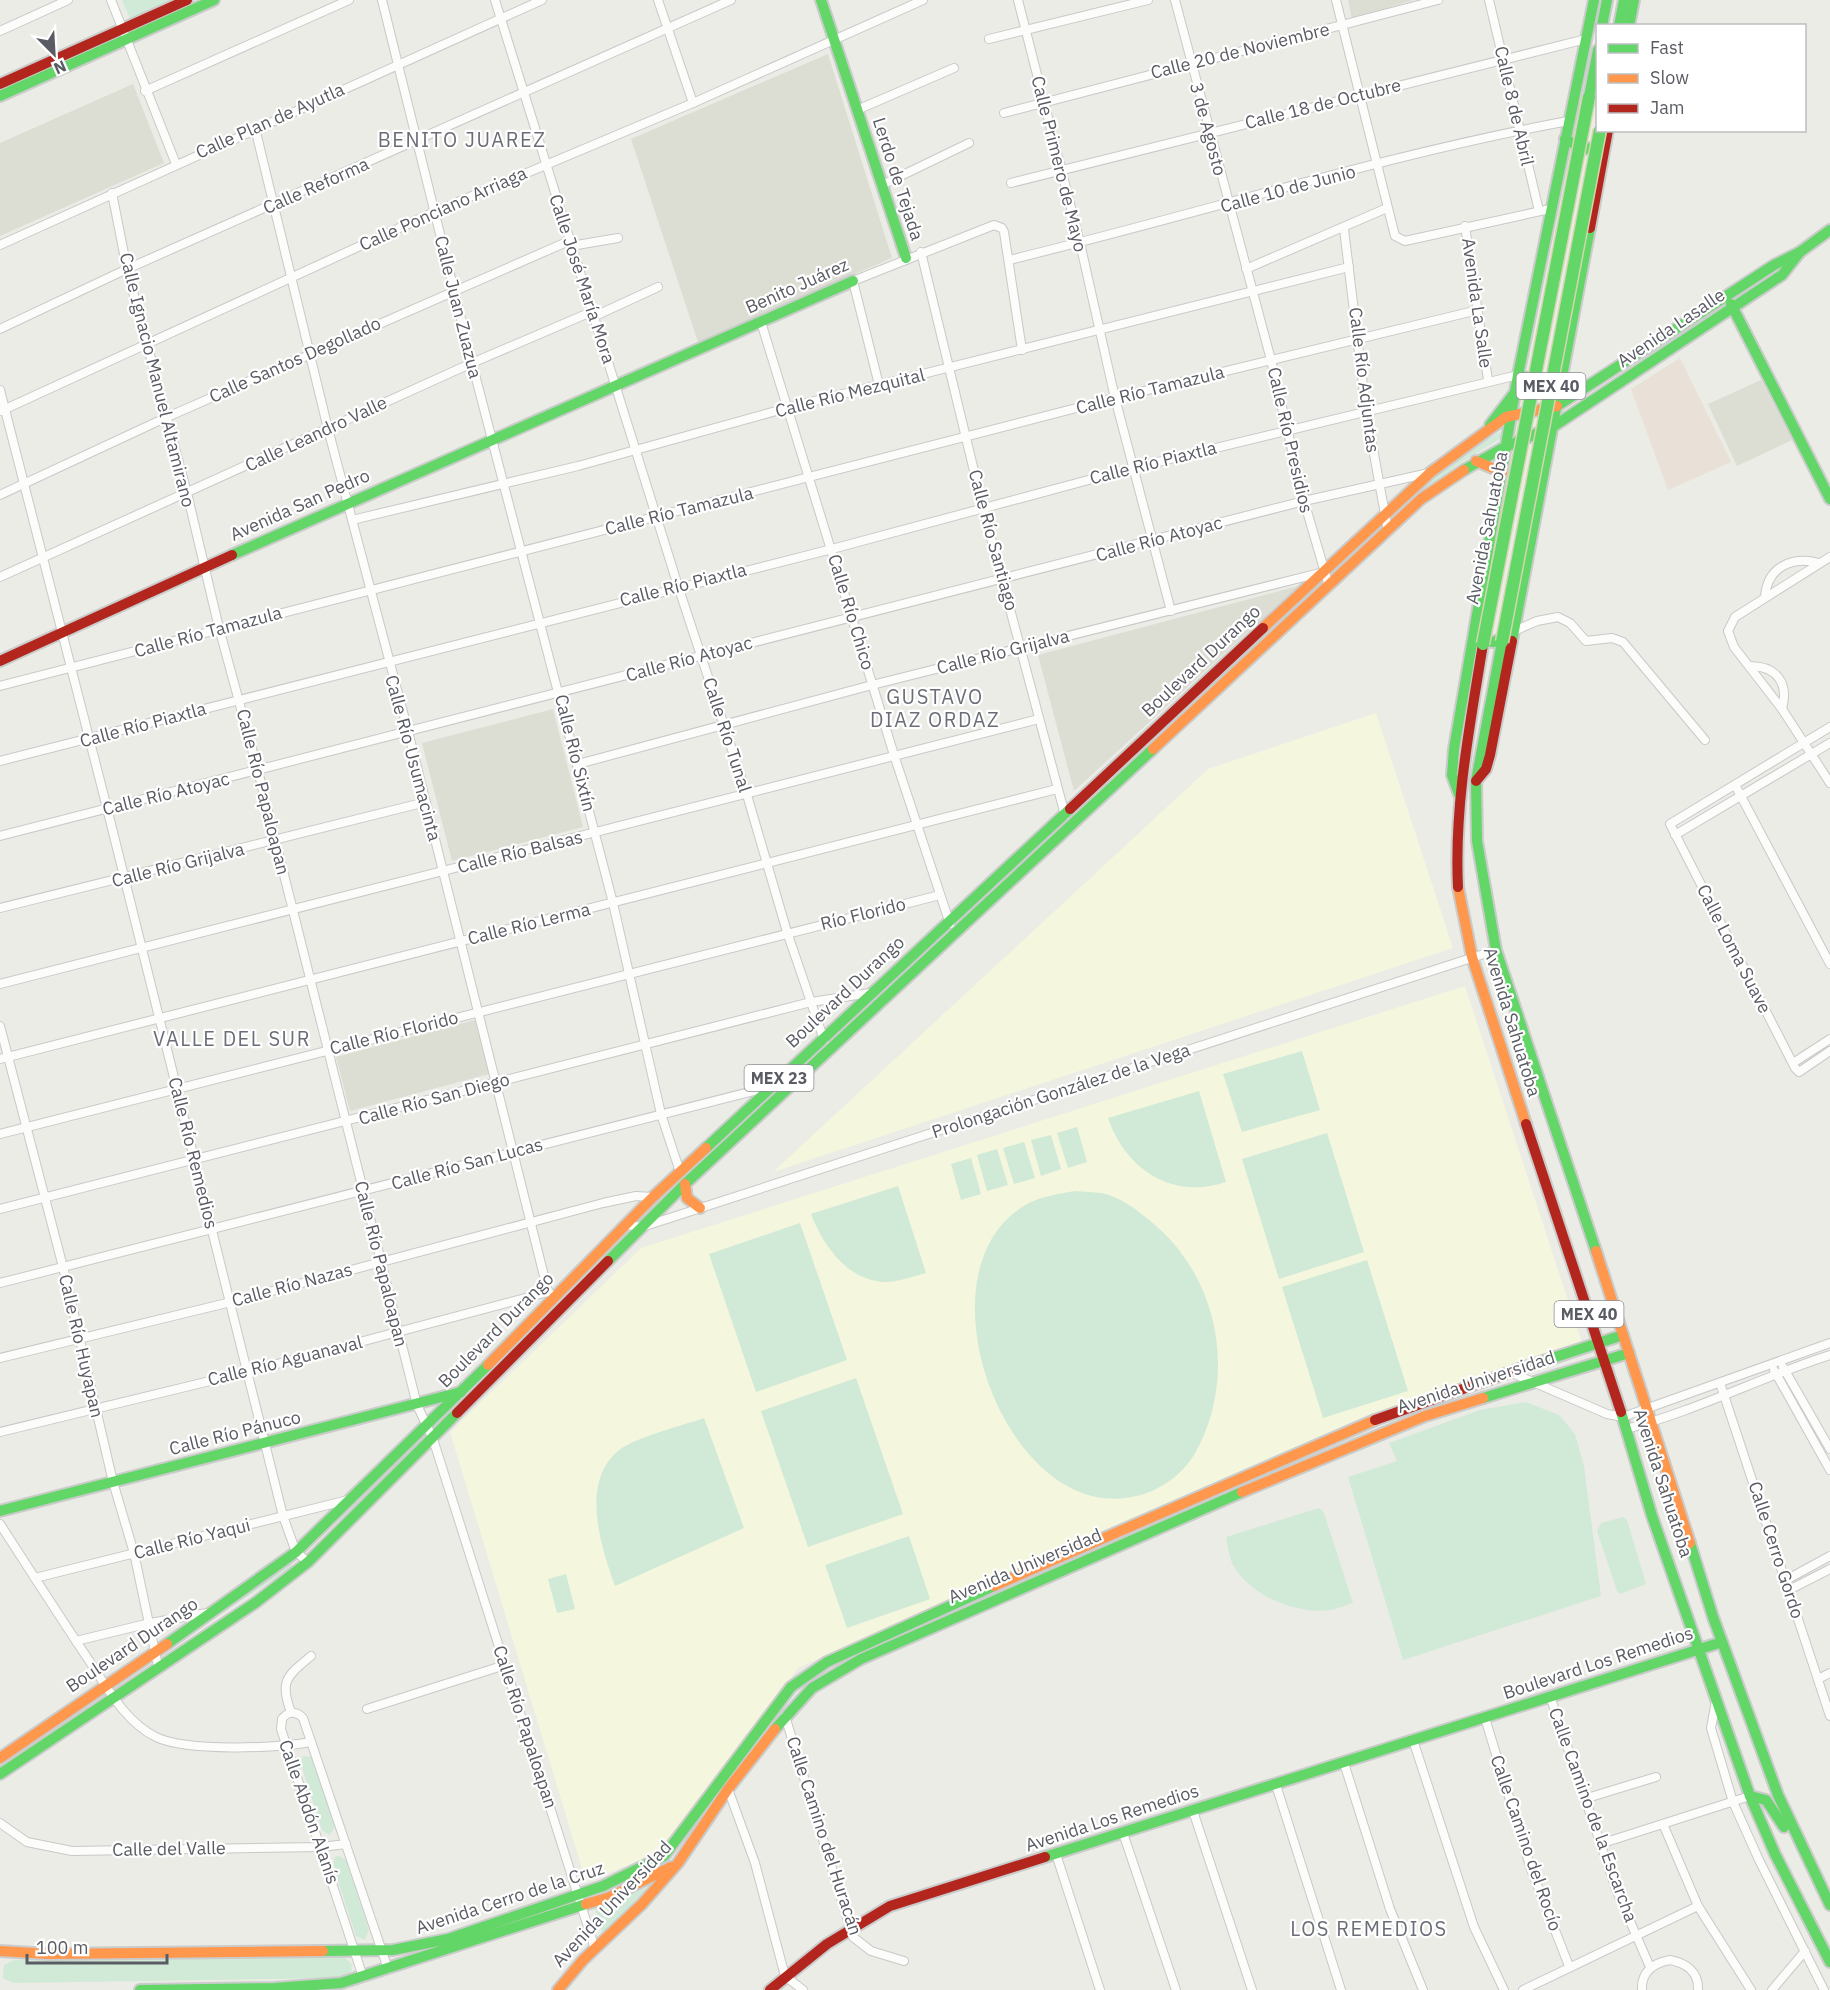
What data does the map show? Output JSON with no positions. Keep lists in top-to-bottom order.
{
  "streets": {
    "street": [
      "Calle 20 de Noviembre",
      "Calle 18 de Octubre",
      "Calle 8 de Abril",
      "Calle Plan de Ayutla",
      "3 de Agosto",
      "Calle Primero de Mayo",
      "Lerdo de Tejada",
      "Calle Reforma",
      "Calle 10 de Junio",
      "Calle Ponciano Arriaga",
      "Calle José María Mora",
      "Benito Juárez",
      "Avenida La Salle",
      "Calle Juan Zuazua",
      "Avenida Lasalle",
      "Calle Santos Degollado",
      "Calle Ignacio Manuel Altamirano",
      "Calle Río Adjuntas",
      "MEX 40",
      "Calle Río Tamazula",
      "Calle Río Mezquital",
      "Calle Leandro Valle",
      "Calle Río Presidios",
      "Calle Río Piaxtla",
      "Avenida San Pedro",
      "Avenida Sahuatoba",
      "Calle Río Atoyac",
      "Calle Río Santiago",
      "Calle Río Chico",
      "Calle Río Grijalva",
      "Boulevard Durango",
      "Calle Río Tunal",
      "Calle Río Sixtín",
      "Calle Río Usumacinta",
      "Calle Río Papaloapan",
      "Calle Río Balsas",
      "Río Florido",
      "Calle Río Lerma",
      "Calle Loma Suave",
      "Calle Río Florido",
      "MEX 23",
      "Prolongación González de la Vega",
      "Calle Río San Diego",
      "Calle Río Remedios",
      "Calle Río San Lucas",
      "Calle Río Nazas",
      "Calle Río Huyapan",
      "Calle Río Aguanaval",
      "Avenida Universidad",
      "Calle Río Pánuco",
      "Calle Río Yaqui",
      "Calle Cerro Gordo",
      "Boulevard Los Remedios",
      "Calle Abdón Alanís",
      "Calle Camino de la Escarcha",
      "Avenida Los Remedios",
      "Calle Camino del Huracán",
      "Calle Camino del Rocío",
      "Calle del Valle",
      "Avenida Cerro de la Cruz"
    ]
  },
  "crossings": [
    ["Calle 20 de Noviembre", "3 de Agosto"],
    ["Calle 20 de Noviembre", "Calle Primero de Mayo"],
    ["Calle 18 de Octubre", "Calle 8 de Abril"],
    ["Calle 18 de Octubre", "3 de Agosto"],
    ["Calle 18 de Octubre", "Calle Primero de Mayo"],
    ["Calle 8 de Abril", "Calle 10 de Junio"],
    ["Calle Plan de Ayutla", "Calle José María Mora"],
    ["Calle Plan de Ayutla", "Calle Juan Zuazua"],
    ["Calle Plan de Ayutla", "Calle Ignacio Manuel Altamirano"],
    ["Calle Plan de Ayutla", "Calle Río Usumacinta"],
    ["3 de Agosto", "Calle 10 de Junio"],
    ["3 de Agosto", "Calle Río Mezquital"],
    ["3 de Agosto", "Calle Río Presidios"],
    ["Calle Primero de Mayo", "Calle 10 de Junio"],
    ["Calle Primero de Mayo", "Calle Río Tamazula"],
    ["Calle Primero de Mayo", "Calle Río Mezquital"],
    ["Calle Primero de Mayo", "Calle Río Piaxtla"],
    ["Calle Primero de Mayo", "Calle Río Atoyac"],
    ["Calle Primero de Mayo", "Calle Río Grijalva"],
    ["Lerdo de Tejada", "Calle Ponciano Arriaga"],
    ["Lerdo de Tejada", "Benito Juárez"],
    ["Calle Reforma", "Calle José María Mora"],
    ["Calle Reforma", "Calle Juan Zuazua"],
    ["Calle Reforma", "Calle Ignacio Manuel Altamirano"],
    ["Calle Reforma", "Calle Río Usumacinta"],
    ["Calle 10 de Junio", "Benito Juárez"],
    ["Calle Ponciano Arriaga", "Calle José María Mora"],
    ["Calle Ponciano Arriaga", "Calle Juan Zuazua"],
    ["Calle Ponciano Arriaga", "Calle Ignacio Manuel Altamirano"],
    ["Calle Ponciano Arriaga", "Calle Río Usumacinta"],
    ["Calle Ponciano Arriaga", "Calle Río Remedios"],
    ["Calle José María Mora", "Benito Juárez"],
    ["Calle José María Mora", "Calle Santos Degollado"],
    ["Calle José María Mora", "Calle Leandro Valle"],
    ["Calle José María Mora", "Avenida San Pedro"],
    ["Calle José María Mora", "Calle Río Tunal"],
    ["Benito Juárez", "Avenida San Pedro"],
    ["Benito Juárez", "Calle Río Santiago"],
    ["Benito Juárez", "Calle Río Chico"],
    ["Benito Juárez", "Calle Río Tunal"],
    ["Avenida La Salle", "Calle Río Tamazula"],
    ["Avenida La Salle", "Calle Río Piaxtla"],
    ["Calle Juan Zuazua", "Calle Santos Degollado"],
    ["Calle Juan Zuazua", "Calle Leandro Valle"],
    ["Calle Juan Zuazua", "Avenida San Pedro"],
    ["Calle Juan Zuazua", "Calle Río Sixtín"],
    ["Avenida Lasalle", "Boulevard Durango"],
    ["Calle Santos Degollado", "Calle Ignacio Manuel Altamirano"],
    ["Calle Santos Degollado", "Calle Río Usumacinta"],
    ["Calle Santos Degollado", "Calle Río Remedios"],
    ["Calle Ignacio Manuel Altamirano", "Calle Leandro Valle"],
    ["Calle Ignacio Manuel Altamirano", "Avenida San Pedro"],
    ["Calle Ignacio Manuel Altamirano", "Calle Río Papaloapan"],
    ["Calle Río Adjuntas", "Calle Río Tamazula"],
    ["Calle Río Adjuntas", "Calle Río Mezquital"],
    ["Calle Río Adjuntas", "Calle Río Piaxtla"],
    ["Calle Río Adjuntas", "Calle Río Atoyac"],
    ["Calle Río Adjuntas", "Boulevard Durango"],
    ["Calle Río Tamazula", "Calle Río Presidios"],
    ["Calle Río Tamazula", "Calle Río Santiago"],
    ["Calle Río Tamazula", "Calle Río Chico"],
    ["Calle Río Tamazula", "Calle Río Tunal"],
    ["Calle Río Tamazula", "Calle Río Sixtín"],
    ["Calle Río Tamazula", "Calle Río Usumacinta"],
    ["Calle Río Tamazula", "Calle Río Papaloapan"],
    ["Calle Río Tamazula", "Calle Río Remedios"],
    ["Calle Río Mezquital", "Calle Río Presidios"],
    ["Calle Río Mezquital", "Calle Río Santiago"],
    ["Calle Río Mezquital", "Calle Río Chico"],
    ["Calle Río Mezquital", "Calle Río Tunal"],
    ["Calle Río Mezquital", "Calle Río Sixtín"],
    ["Calle Río Mezquital", "Calle Río Usumacinta"],
    ["Calle Leandro Valle", "Calle Río Usumacinta"],
    ["Calle Leandro Valle", "Calle Río Remedios"],
    ["Calle Río Presidios", "Calle Río Piaxtla"],
    ["Calle Río Presidios", "Calle Río Atoyac"],
    ["Calle Río Presidios", "Calle Río Grijalva"],
    ["Calle Río Presidios", "Boulevard Durango"],
    ["Calle Río Piaxtla", "Calle Río Santiago"],
    ["Calle Río Piaxtla", "Calle Río Chico"],
    ["Calle Río Piaxtla", "Calle Río Tunal"],
    ["Calle Río Piaxtla", "Calle Río Sixtín"],
    ["Calle Río Piaxtla", "Calle Río Usumacinta"],
    ["Calle Río Piaxtla", "Calle Río Papaloapan"],
    ["Calle Río Piaxtla", "Calle Río Remedios"],
    ["Avenida San Pedro", "Calle Río Tunal"],
    ["Avenida San Pedro", "Calle Río Sixtín"],
    ["Avenida San Pedro", "Calle Río Usumacinta"],
    ["Avenida San Pedro", "Calle Río Papaloapan"],
    ["Avenida San Pedro", "Calle Río Remedios"],
    ["Avenida Sahuatoba", "Prolongación González de la Vega"],
    ["Avenida Sahuatoba", "Avenida Universidad"],
    ["Avenida Sahuatoba", "Boulevard Los Remedios"],
    ["Calle Río Atoyac", "Calle Río Santiago"],
    ["Calle Río Atoyac", "Calle Río Chico"],
    ["Calle Río Atoyac", "Boulevard Durango"],
    ["Calle Río Atoyac", "Calle Río Tunal"],
    ["Calle Río Atoyac", "Calle Río Sixtín"],
    ["Calle Río Atoyac", "Calle Río Usumacinta"],
    ["Calle Río Atoyac", "Calle Río Papaloapan"],
    ["Calle Río Atoyac", "Calle Río Remedios"],
    ["Calle Río Santiago", "Calle Río Grijalva"],
    ["Calle Río Santiago", "Boulevard Durango"],
    ["Calle Río Santiago", "Calle Río Balsas"],
    ["Calle Río Santiago", "Calle Río Lerma"],
    ["Calle Río Chico", "Calle Río Grijalva"],
    ["Calle Río Chico", "Boulevard Durango"],
    ["Calle Río Chico", "Calle Río Balsas"],
    ["Calle Río Chico", "Río Florido"],
    ["Calle Río Chico", "Calle Río Lerma"],
    ["Calle Río Grijalva", "Boulevard Durango"],
    ["Calle Río Grijalva", "Calle Río Tunal"],
    ["Calle Río Grijalva", "Calle Río Sixtín"],
    ["Calle Río Grijalva", "Calle Río Usumacinta"],
    ["Calle Río Grijalva", "Calle Río Papaloapan"],
    ["Calle Río Grijalva", "Calle Río Remedios"],
    ["Boulevard Durango", "Calle Río Tunal"],
    ["Boulevard Durango", "Calle Río Sixtín"],
    ["Boulevard Durango", "Calle Río Usumacinta"],
    ["Boulevard Durango", "Calle Río Papaloapan"],
    ["Boulevard Durango", "Prolongación González de la Vega"],
    ["Boulevard Durango", "Calle Río San Diego"],
    ["Boulevard Durango", "Calle Río Remedios"],
    ["Boulevard Durango", "Calle Río San Lucas"],
    ["Boulevard Durango", "Calle Río Nazas"],
    ["Boulevard Durango", "Calle Río Huyapan"],
    ["Boulevard Durango", "Calle Río Aguanaval"],
    ["Boulevard Durango", "Calle Río Pánuco"],
    ["Boulevard Durango", "Calle Río Yaqui"],
    ["Calle Río Tunal", "Calle Río Balsas"],
    ["Calle Río Tunal", "Río Florido"],
    ["Calle Río Tunal", "Calle Río Lerma"],
    ["Calle Río Tunal", "Calle Río Florido"],
    ["Calle Río Tunal", "Calle Río San Diego"],
    ["Calle Río Sixtín", "Calle Río Balsas"],
    ["Calle Río Sixtín", "Calle Río Lerma"],
    ["Calle Río Sixtín", "Calle Río Florido"],
    ["Calle Río Sixtín", "Calle Río San Diego"],
    ["Calle Río Sixtín", "Calle Río San Lucas"],
    ["Calle Río Usumacinta", "Calle Río Balsas"],
    ["Calle Río Usumacinta", "Calle Río Lerma"],
    ["Calle Río Usumacinta", "Calle Río Florido"],
    ["Calle Río Usumacinta", "Calle Río San Diego"],
    ["Calle Río Usumacinta", "Calle Río San Lucas"],
    ["Calle Río Usumacinta", "Calle Río Nazas"],
    ["Calle Río Usumacinta", "Calle Río Aguanaval"],
    ["Calle Río Papaloapan", "Calle Río Balsas"],
    ["Calle Río Papaloapan", "Calle Río Lerma"],
    ["Calle Río Papaloapan", "Calle Río Florido"],
    ["Calle Río Papaloapan", "Calle Río San Diego"],
    ["Calle Río Papaloapan", "Calle Río San Lucas"],
    ["Calle Río Papaloapan", "Calle Río Nazas"],
    ["Calle Río Papaloapan", "Calle Río Aguanaval"],
    ["Calle Río Papaloapan", "Avenida Universidad"],
    ["Calle Río Papaloapan", "Calle Río Pánuco"],
    ["Calle Río Papaloapan", "Avenida Cerro de la Cruz"],
    ["Calle Río Balsas", "Calle Río Remedios"],
    ["Río Florido", "Calle Río Florido"],
    ["Calle Río Lerma", "Calle Río Remedios"],
    ["Calle Río Lerma", "Calle Río Huyapan"],
    ["Calle Río Florido", "Calle Río Remedios"],
    ["Calle Río Florido", "Calle Río Huyapan"],
    ["Calle Río San Diego", "Calle Río Remedios"],
    ["Calle Río San Diego", "Calle Río Huyapan"],
    ["Calle Río Remedios", "Calle Río San Lucas"],
    ["Calle Río Remedios", "Calle Río Nazas"],
    ["Calle Río Remedios", "Calle Río Aguanaval"],
    ["Calle Río Remedios", "Calle Río Pánuco"],
    ["Calle Río Remedios", "Calle Río Yaqui"],
    ["Calle Río San Lucas", "Calle Río Huyapan"],
    ["Calle Río Nazas", "Calle Río Huyapan"],
    ["Calle Río Huyapan", "Calle Río Aguanaval"],
    ["Calle Río Huyapan", "Calle Río Pánuco"],
    ["Calle Río Huyapan", "Calle Río Yaqui"],
    ["Avenida Universidad", "Calle Camino del Huracán"],
    ["Avenida Universidad", "Avenida Cerro de la Cruz"],
    ["Boulevard Los Remedios", "Calle Camino de la Escarcha"],
    ["Boulevard Los Remedios", "Avenida Los Remedios"],
    ["Boulevard Los Remedios", "Calle Camino del Rocío"],
    ["Calle Abdón Alanís", "Calle del Valle"],
    ["Calle Abdón Alanís", "Avenida Cerro de la Cruz"],
    ["Avenida Los Remedios", "Calle Camino del Huracán"],
    ["Avenida Los Remedios", "Calle Camino del Rocío"]
  ],
  "districts": [
    "BENITO JUAREZ",
    "GUSTAVO DIAZ ORDAZ",
    "VALLE DEL SUR",
    "LOS REMEDIOS"
  ],
  "legend": ["Fast", "Slow", "Jam"],
  "scale_bar": "100 m",
  "north": "bottom right"
}
